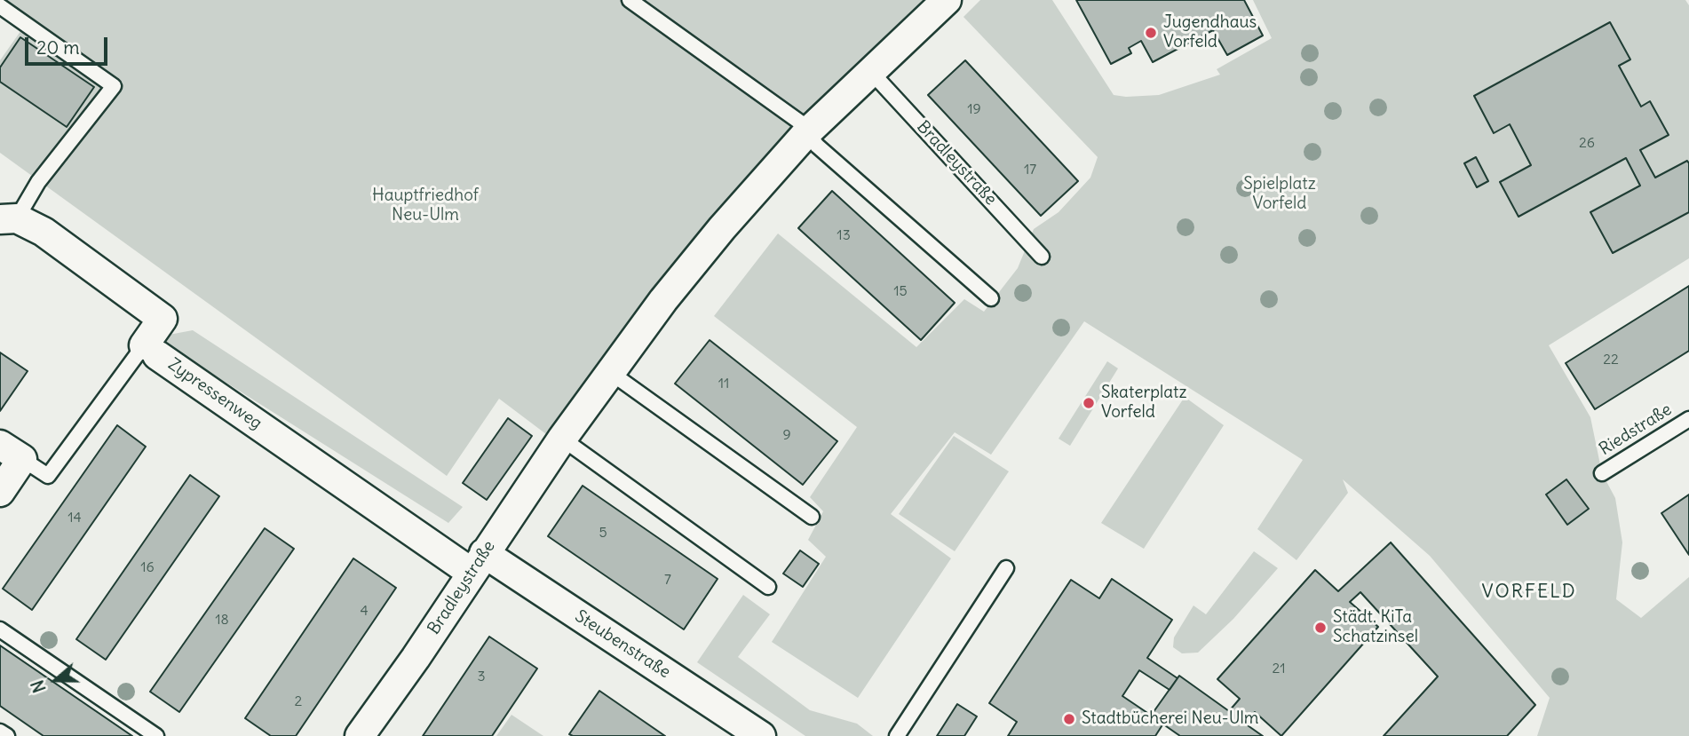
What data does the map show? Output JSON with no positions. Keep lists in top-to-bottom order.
{
  "streets": {
    "street": ["Bradleystraße", "Zypressenweg", "Steubenstraße"],
    "lane": ["Riedstraße"]
  },
  "crossings": [
    ["Bradleystraße", "Zypressenweg"],
    ["Bradleystraße", "Steubenstraße"],
    ["Zypressenweg", "Steubenstraße"]
  ],
  "districts": ["VORFELD"],
  "parks": ["Spielplatz Vorfeld", "Hauptfriedhof Neu-Ulm"],
  "places": [
    "Jugendhaus Vorfeld",
    "Skaterplatz Vorfeld",
    "Städt. KiTa Schatzinsel",
    "Stadtbücherei Neu-Ulm"
  ],
  "house_numbers": [
    "19",
    "26",
    "17",
    "13",
    "15",
    "22",
    "11",
    "9",
    "14",
    "5",
    "16",
    "7",
    "4",
    "18",
    "21",
    "3",
    "2"
  ],
  "scale_bar": "20 m",
  "north": "left"
}
